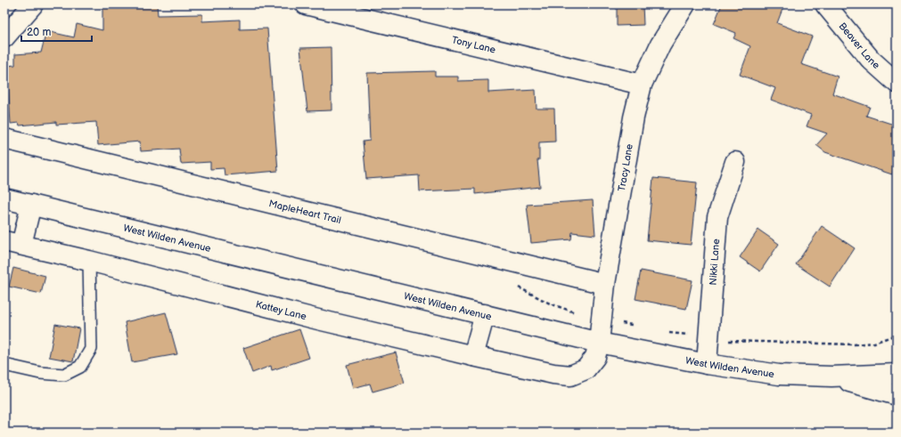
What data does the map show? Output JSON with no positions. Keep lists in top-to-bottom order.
{
  "streets": {
    "street": [
      "Tony Lane",
      "Beaver Lane",
      "Tracy Lane",
      "MapleHeart Trail",
      "West Wilden Avenue",
      "Nikki Lane",
      "Kattey Lane"
    ]
  },
  "crossings": [
    ["Tony Lane", "Tracy Lane"],
    ["Tracy Lane", "MapleHeart Trail"],
    ["Tracy Lane", "West Wilden Avenue"],
    ["Tracy Lane", "Kattey Lane"],
    ["West Wilden Avenue", "Nikki Lane"],
    ["West Wilden Avenue", "Kattey Lane"]
  ],
  "scale_bar": "20 m"
}
